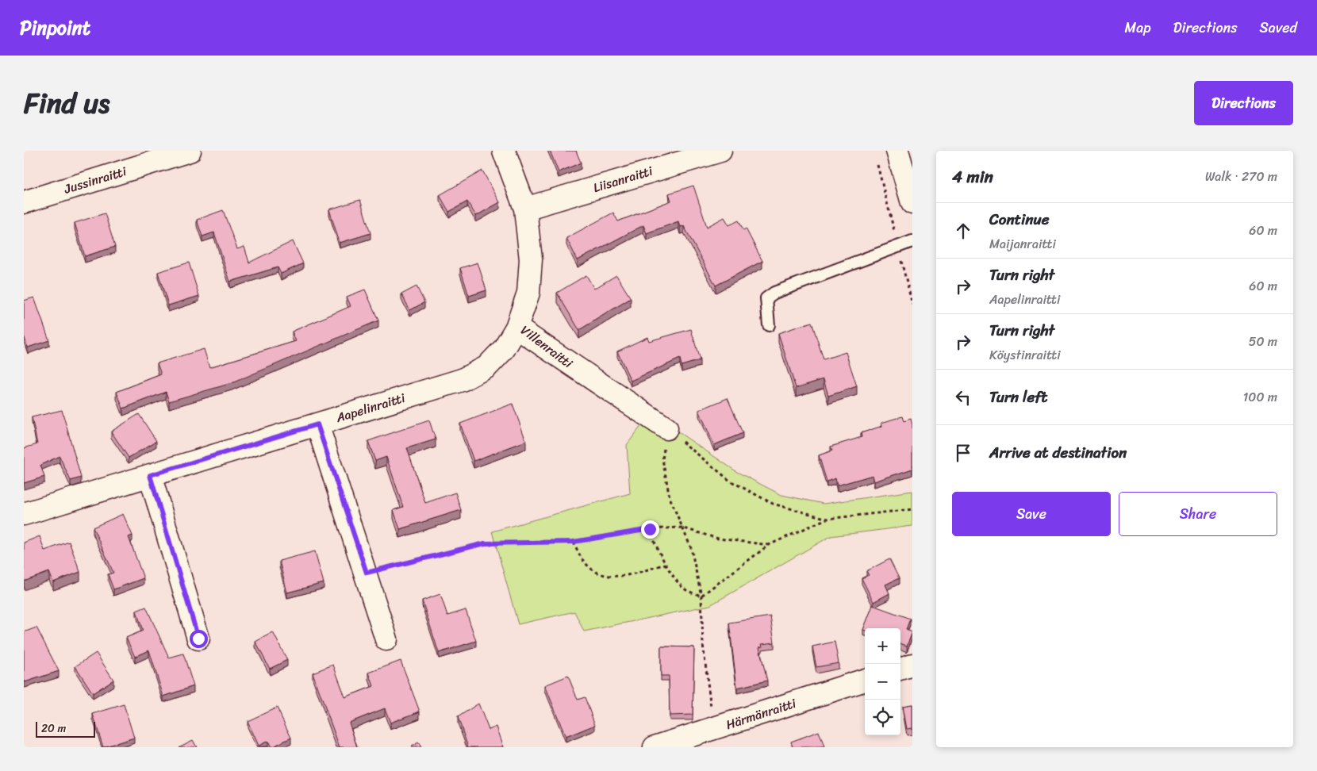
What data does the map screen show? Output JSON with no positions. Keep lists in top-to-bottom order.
{
  "streets": {
    "street": [
      "Liisanraitti",
      "Jussinraitti",
      "Villenraitti",
      "Aapelinraitti",
      "Härmänraitti"
    ]
  },
  "crossings": [
    ["Liisanraitti", "Villenraitti"],
    ["Villenraitti", "Aapelinraitti"]
  ],
  "scale_bar": "20 m",
  "page": {
    "header": "Pinpoint",
    "nav": ["Map", "Directions", "Saved"],
    "title": "Find us",
    "buttons": [
      "Directions",
      ["Save", "Share"]
    ],
    "heading": ["4 min", "Walk · 270 m"],
    "list": [
      ["Continue", "Maijanraitti", "60 m"],
      ["Turn right", "Aapelinraitti", "60 m"],
      ["Turn right", "Köystinraitti", "50 m"],
      ["Turn left", "100 m"],
      "Arrive at destination"
    ],
    "map_buttons": ["+", "−"],
    "scale": "20 m"
  }
}
